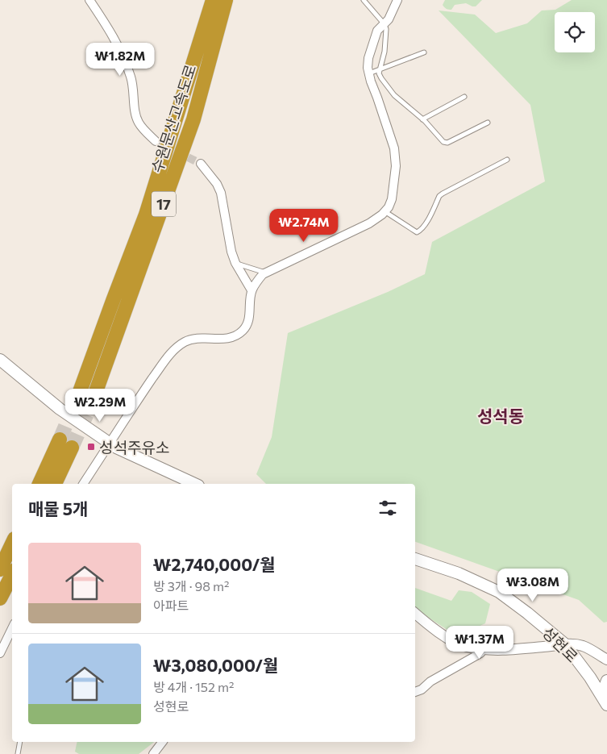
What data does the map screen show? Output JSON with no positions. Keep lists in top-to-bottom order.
{
  "streets": {
    "highway": ["수원문산고속도로", "17"],
    "main road": ["성현로"]
  },
  "districts": ["성석동"],
  "places": {
    "transit": ["성석주유소"]
  },
  "page": {
    "price": [
      "₩1.82M",
      "₩2.74M",
      "₩2.29M",
      "₩3.08M",
      "₩1.37M"
    ],
    "heading": "매물 5개",
    "list": [
      {
        "name": "₩2,740,000/월",
        "note": "방 3개 · 98 m² · 아파트"
      },
      {
        "name": "₩3,080,000/월",
        "note": "방 4개 · 152 m² · 성현로"
      }
    ]
  }
}
